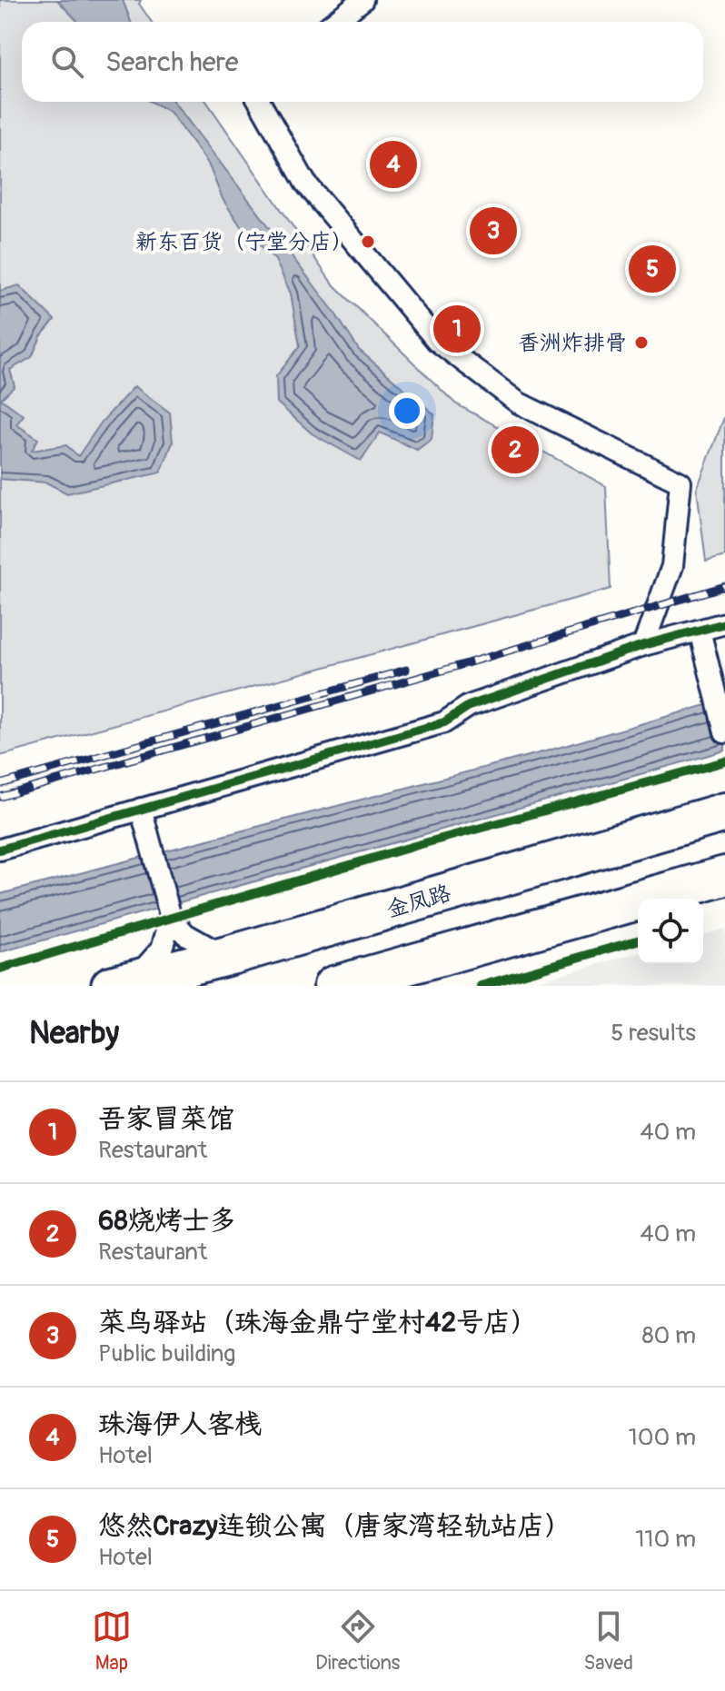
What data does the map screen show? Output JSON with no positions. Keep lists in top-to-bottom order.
{
  "streets": {
    "highway": ["金凤路"]
  },
  "places": ["新东百货（宁堂分店）", "香洲炸排骨"],
  "page": {
    "search": "Search here",
    "pins": [
      "4",
      "3",
      "5",
      "1",
      "2"
    ],
    "heading": ["Nearby", "5 results"],
    "list": [
      {
        "mark": "1",
        "name": "吾家冒菜馆",
        "note": "Restaurant",
        "value": "40 m"
      },
      {
        "mark": "2",
        "name": "68烧烤士多",
        "note": "Restaurant",
        "value": "40 m"
      },
      {
        "mark": "3",
        "name": "菜鸟驿站（珠海金鼎宁堂村42号店）",
        "note": "Public building",
        "value": "80 m"
      },
      {
        "mark": "4",
        "name": "珠海伊人客栈",
        "note": "Hotel",
        "value": "100 m"
      },
      {
        "mark": "5",
        "name": "悠然Crazy连锁公寓（唐家湾轻轨站店）",
        "note": "Hotel",
        "value": "110 m"
      }
    ],
    "nav": ["Map", "Directions", "Saved"]
  }
}
